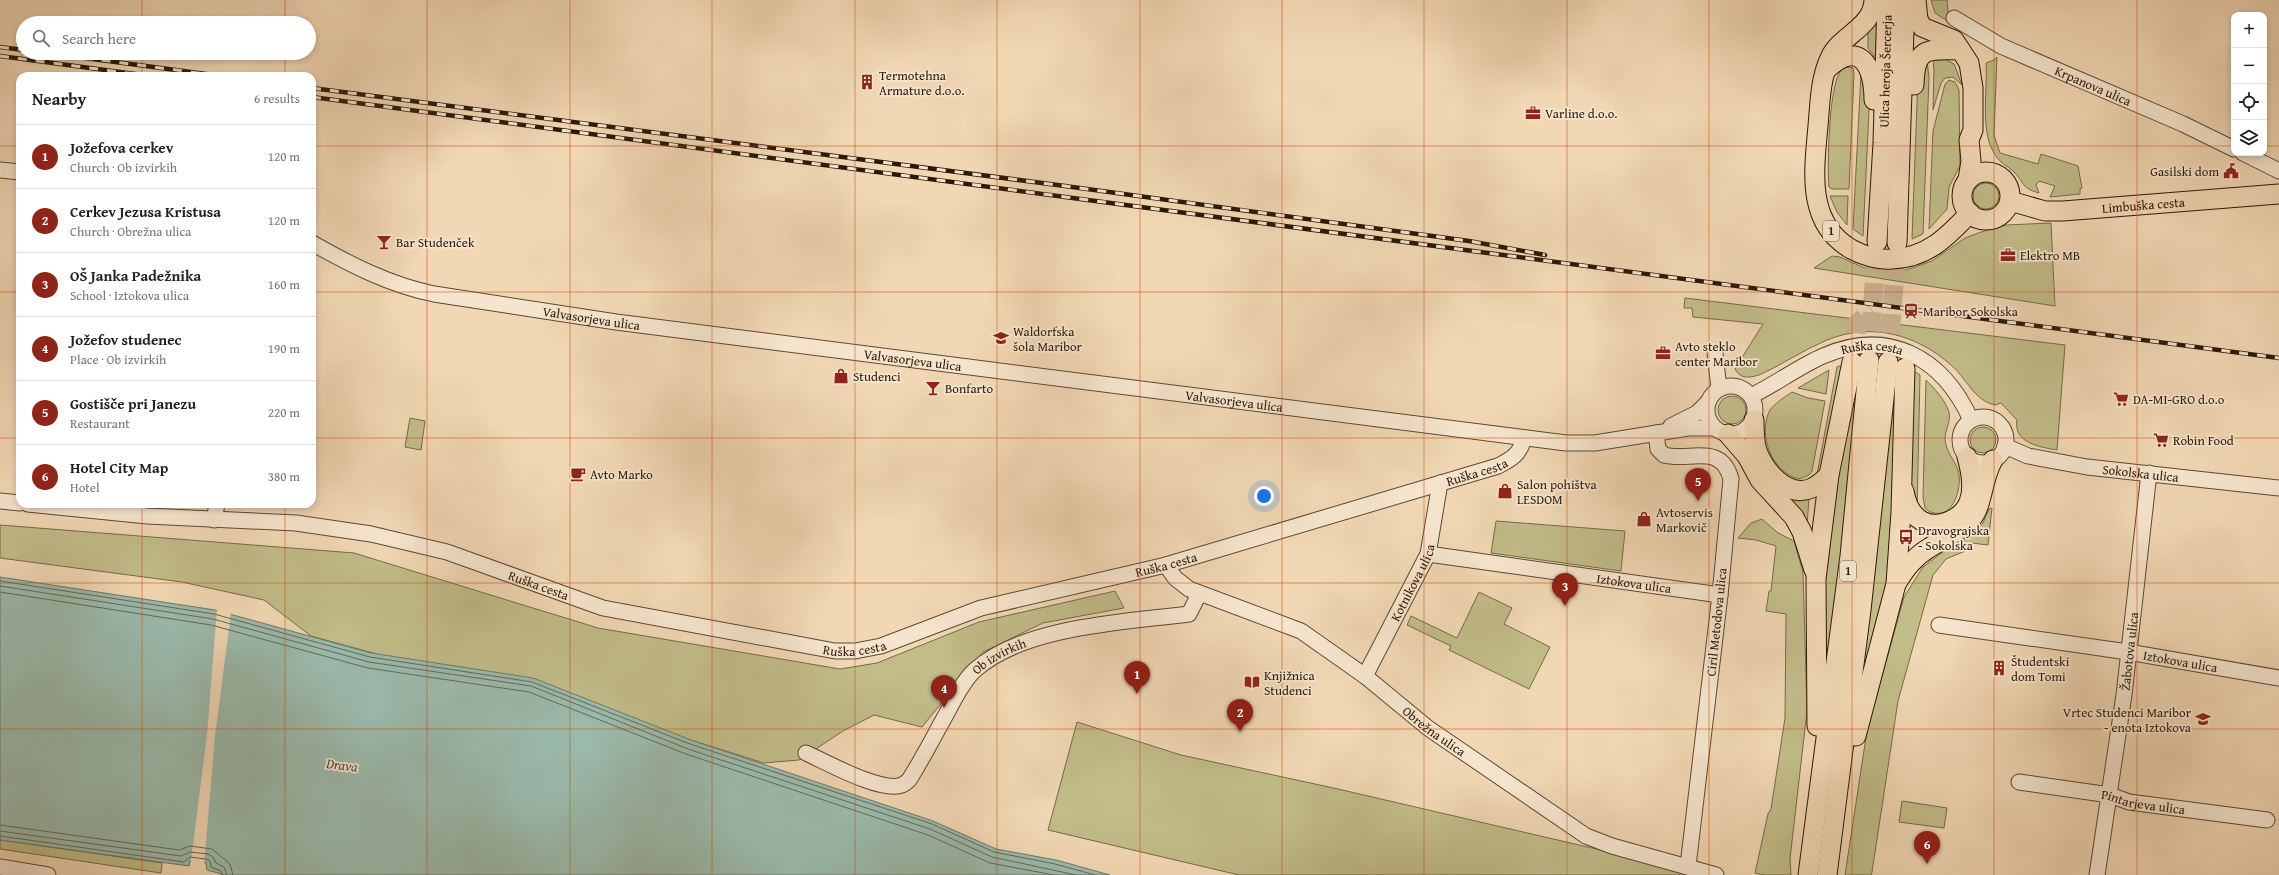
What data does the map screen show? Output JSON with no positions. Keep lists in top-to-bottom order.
{
  "streets": {
    "main road": ["Ulica heroja Šercerja", "Limbuška cesta", "1"],
    "street": [
      "Krpanova ulica",
      "Valvasorjeva ulica",
      "Ruška cesta",
      "Sokolska ulica",
      "Kotnikova ulica",
      "Iztokova ulica",
      "Ciril Metodova ulica",
      "Žabotova ulica",
      "Ob izvirkih",
      "Obrežna ulica",
      "Pintarjeva ulica"
    ]
  },
  "crossings": [
    ["Limbuška cesta", "1"],
    ["Valvasorjeva ulica", "Ruška cesta"],
    ["Ruška cesta", "Sokolska ulica"],
    ["Ruška cesta", "Kotnikova ulica"],
    ["Ruška cesta", "Obrežna ulica"],
    ["Sokolska ulica", "Žabotova ulica"],
    ["Kotnikova ulica", "Iztokova ulica"],
    ["Kotnikova ulica", "Obrežna ulica"],
    ["Iztokova ulica", "Ciril Metodova ulica"],
    ["Iztokova ulica", "Žabotova ulica"],
    ["Ciril Metodova ulica", "Obrežna ulica"],
    ["Žabotova ulica", "Pintarjeva ulica"],
    ["Ob izvirkih", "Obrežna ulica"]
  ],
  "water": ["Drava"],
  "places": {
    "building": ["Termotehna Armature d.o.o.", "Študentski dom Tomi"],
    "office": ["Varline d.o.o.", "Elektro MB", "Avto steklo center Maribor"],
    "public building": ["Gasilski dom"],
    "bar": ["Bar Studenček", "Bonfarto"],
    "station": ["Maribor Sokolska"],
    "school or university": ["Waldorfska šola Maribor", "Vrtec Studenci Maribor - enota Iztokova"],
    "shop": ["Studenci", "Salon pohištva LESDOM", "Avtoservis Markovič"],
    "supermarket": ["DA-MI-GRO d.o.o", "Robin Food"],
    "cafe": ["Avto Marko"],
    "bus stop": ["Dravograjska - Sokolska"],
    "library": ["Knjižnica Studenci"]
  },
  "page": {
    "map_buttons": ["+", "−"],
    "search": "Search here",
    "heading": ["Nearby", "6 results"],
    "list": [
      {
        "mark": "1",
        "name": "Jožefova cerkev",
        "note": "Church · Ob izvirkih",
        "value": "120 m"
      },
      {
        "mark": "2",
        "name": "Cerkev Jezusa Kristusa",
        "note": "Church · Obrežna ulica",
        "value": "120 m"
      },
      {
        "mark": "3",
        "name": "OŠ Janka Padežnika",
        "note": "School · Iztokova ulica",
        "value": "160 m"
      },
      {
        "mark": "4",
        "name": "Jožefov studenec",
        "note": "Place · Ob izvirkih",
        "value": "190 m"
      },
      {
        "mark": "5",
        "name": "Gostišče pri Janezu",
        "note": "Restaurant",
        "value": "220 m"
      },
      {
        "mark": "6",
        "name": "Hotel City Map",
        "note": "Hotel",
        "value": "380 m"
      }
    ],
    "pins": [
      "5",
      "3",
      "1",
      "4",
      "2",
      "6"
    ]
  }
}
